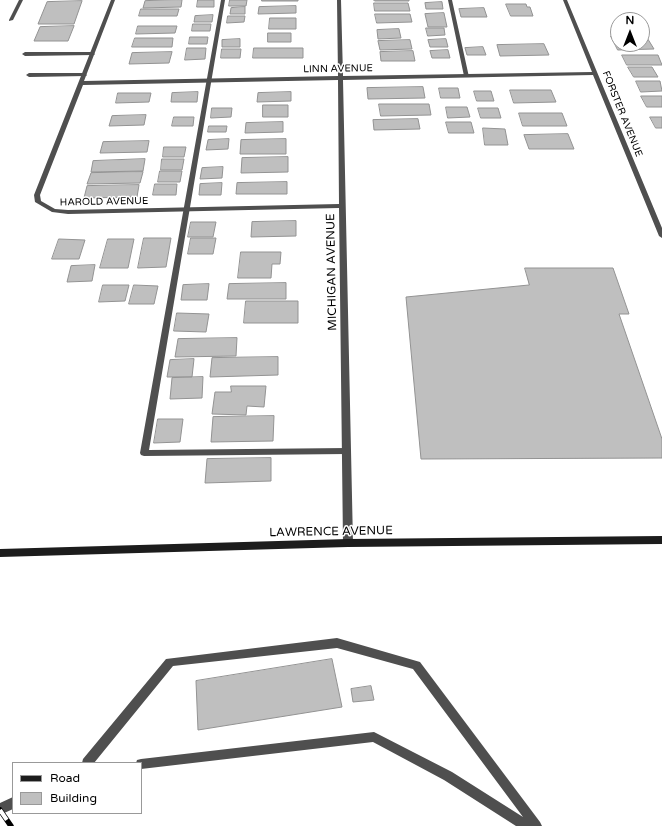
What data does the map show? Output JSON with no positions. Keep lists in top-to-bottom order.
{
  "streets": {
    "main road": ["LAWRENCE AVENUE"],
    "street": [
      "LINN AVENUE",
      "FORSTER AVENUE",
      "HAROLD AVENUE",
      "MICHIGAN AVENUE"
    ]
  },
  "crossings": [
    ["LINN AVENUE", "FORSTER AVENUE"],
    ["LINN AVENUE", "HAROLD AVENUE"],
    ["LINN AVENUE", "MICHIGAN AVENUE"],
    ["HAROLD AVENUE", "MICHIGAN AVENUE"],
    ["MICHIGAN AVENUE", "LAWRENCE AVENUE"]
  ],
  "legend": ["Road", "Building"],
  "north": "top"
}
